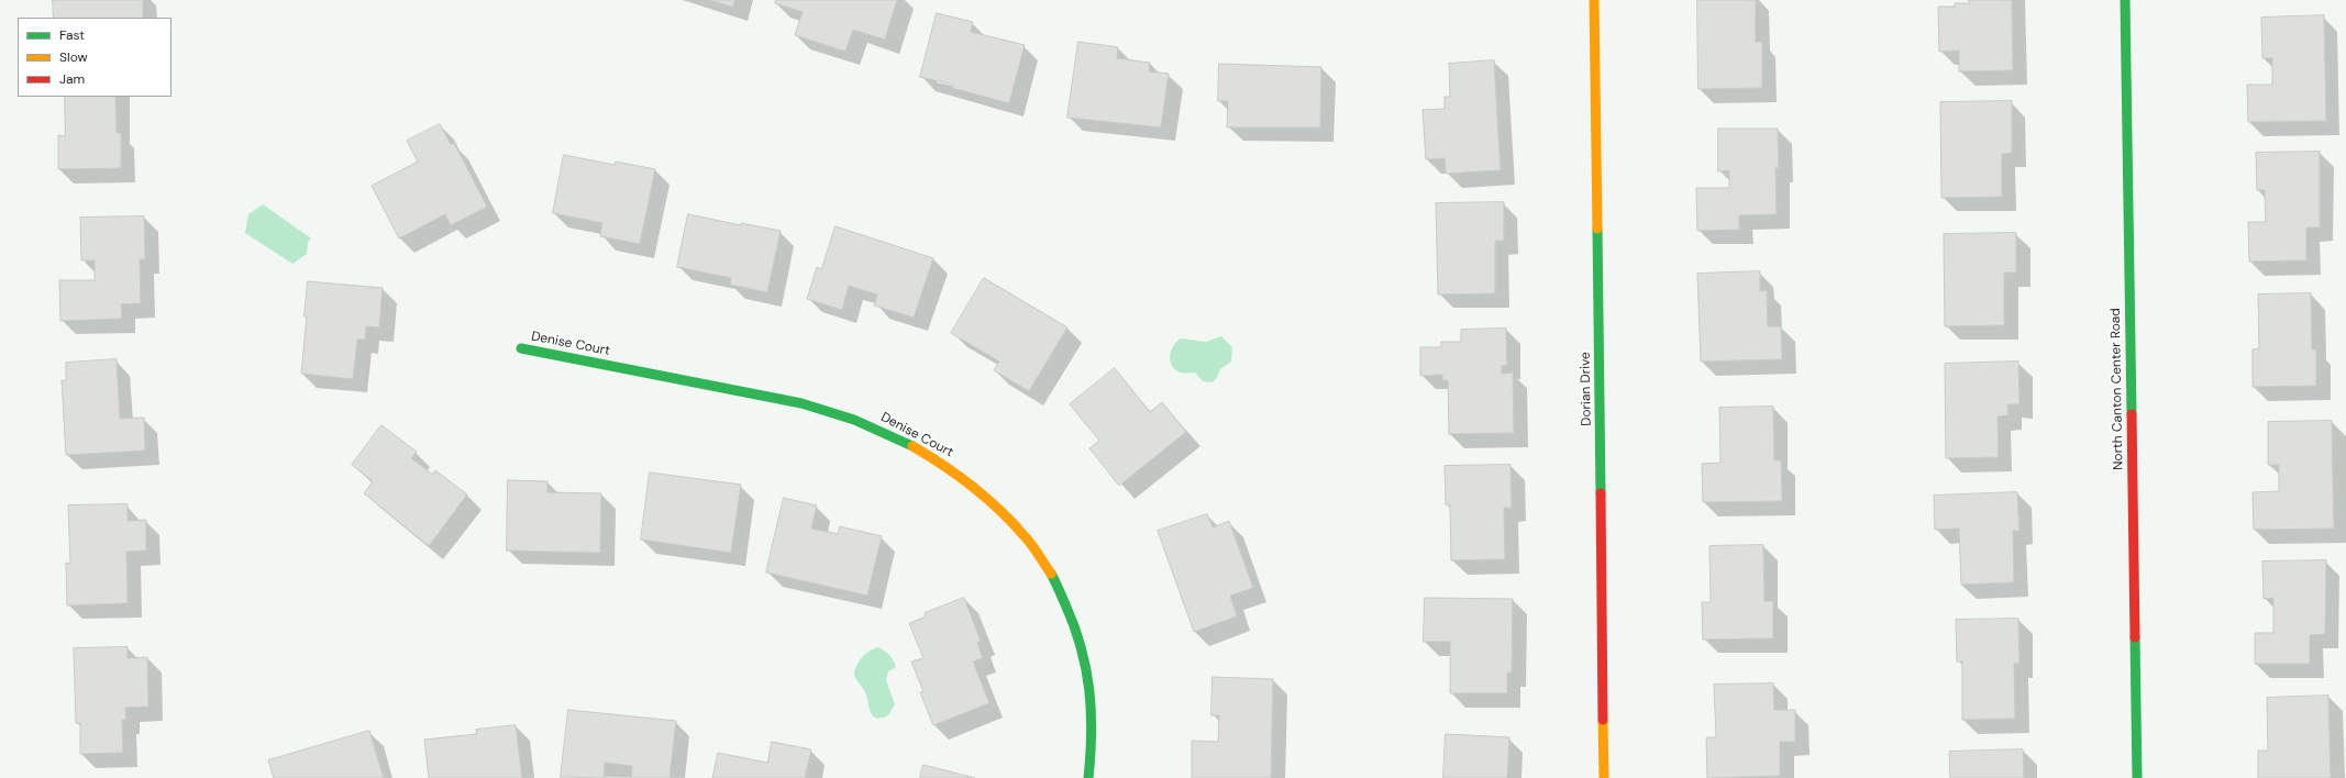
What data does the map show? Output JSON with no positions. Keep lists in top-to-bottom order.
{
  "streets": {
    "street": ["Denise Court", "Dorian Drive", "North Canton Center Road"]
  },
  "legend": ["Fast", "Slow", "Jam"]
}
